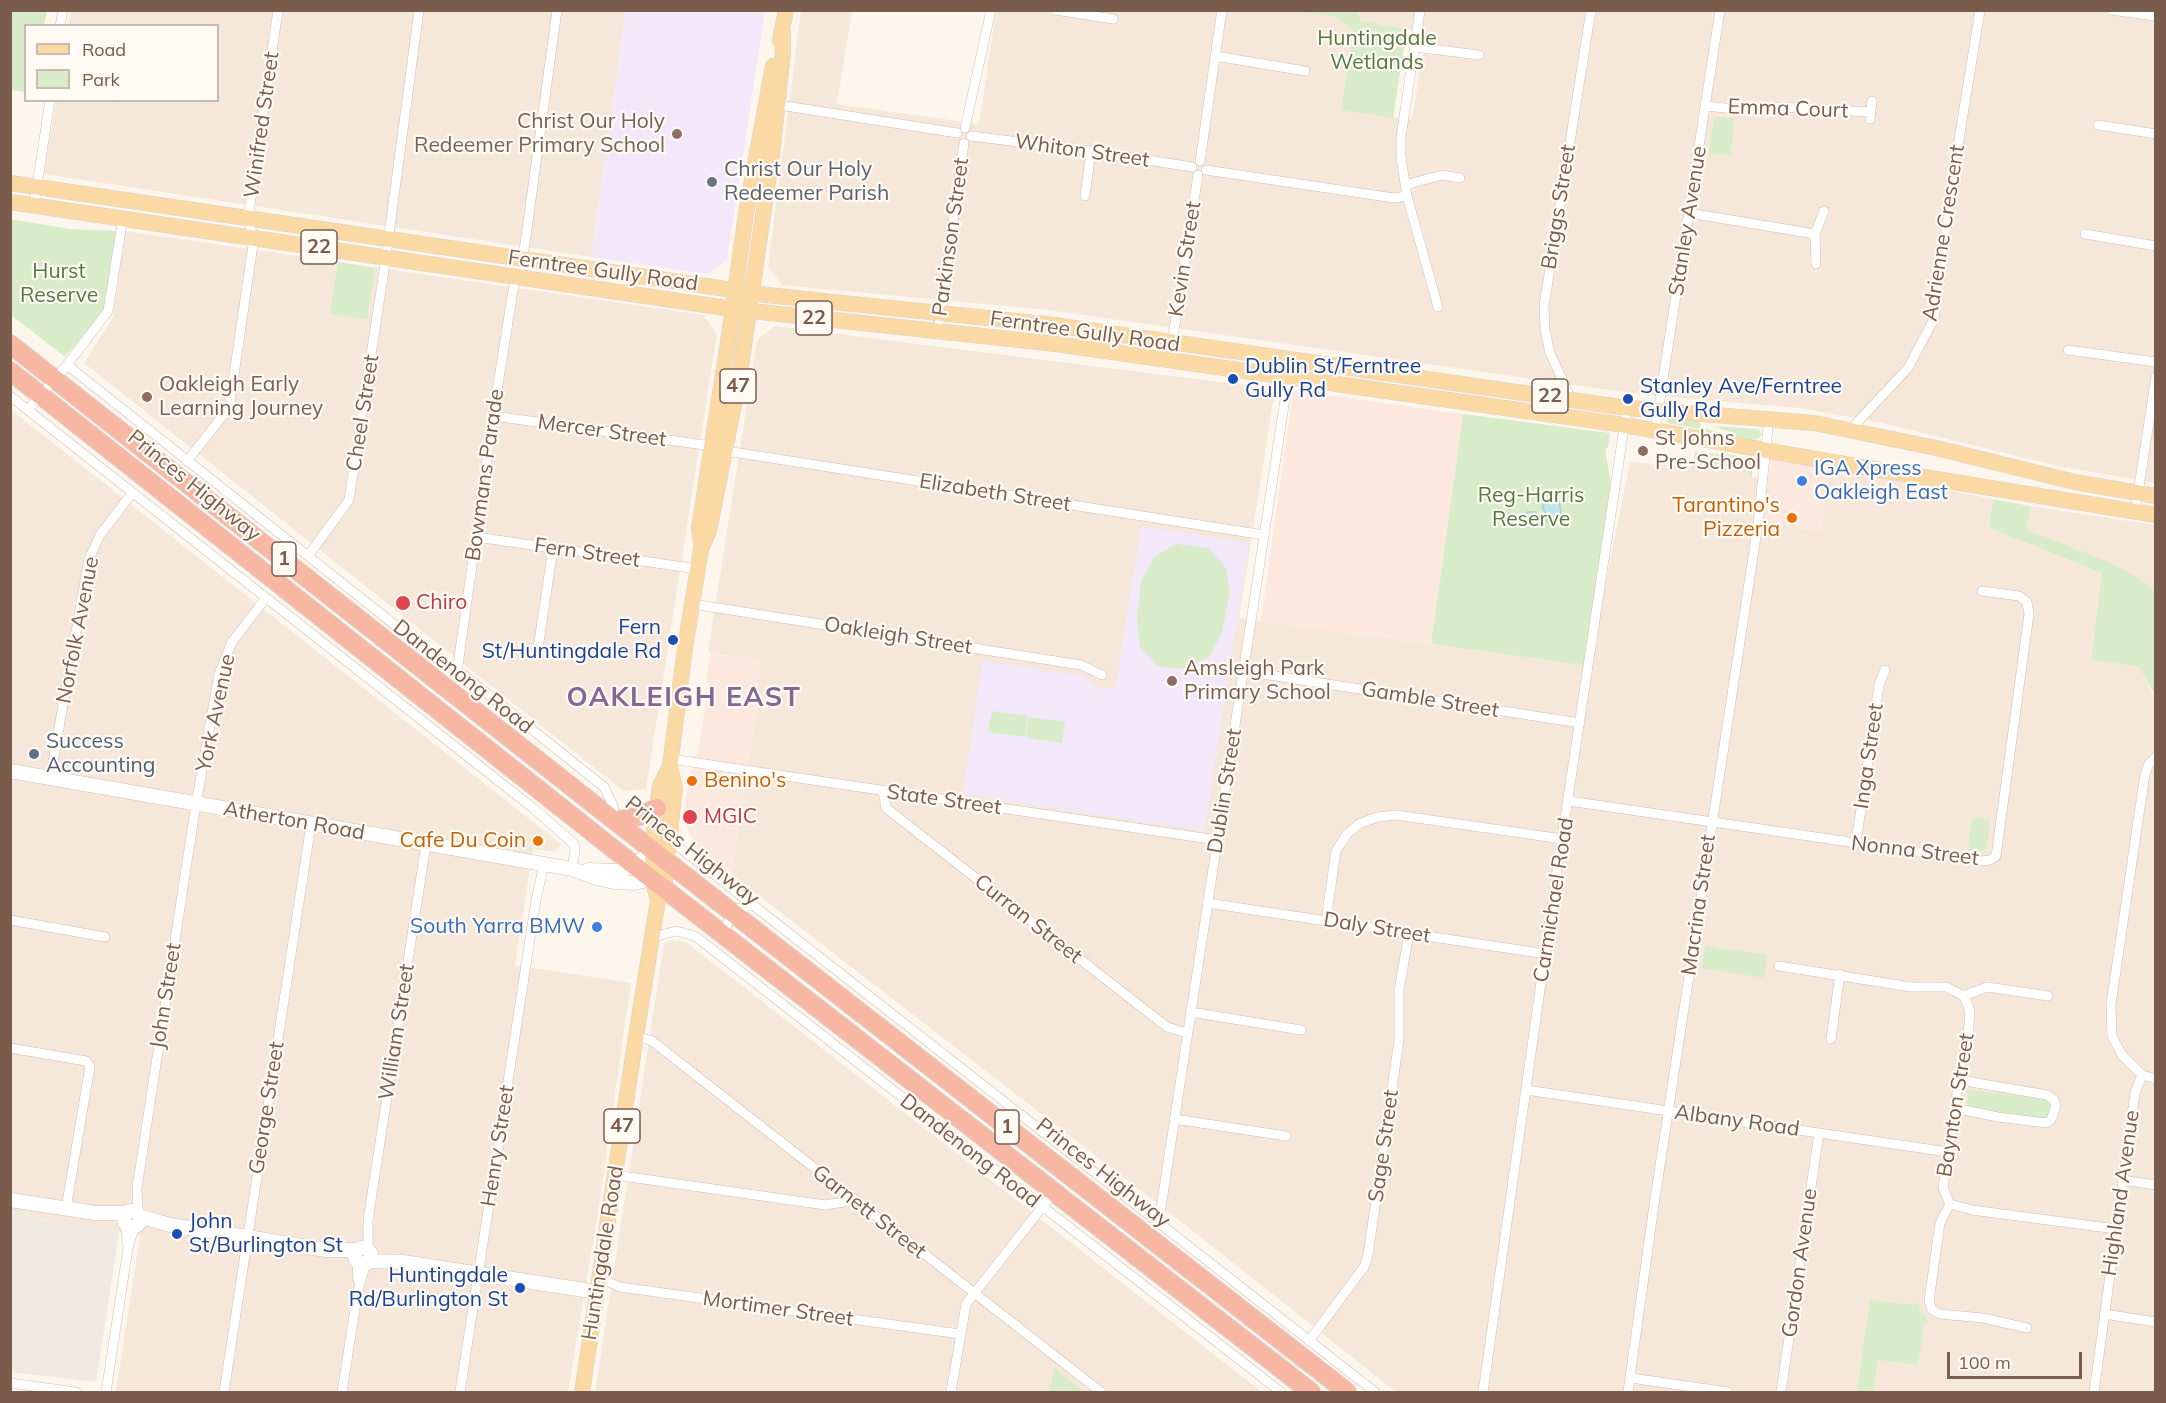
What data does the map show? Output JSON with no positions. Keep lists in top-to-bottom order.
{
  "streets": {
    "highway": ["Princes Highway", "1"],
    "main road": [
      "22",
      "Ferntree Gully Road",
      "47",
      "Huntingdale Road"
    ],
    "street": [
      "Emma Court",
      "Winifred Street",
      "Whiton Street",
      "Briggs Street",
      "Stanley Avenue",
      "Adrienne Crescent",
      "Parkinson Street",
      "Kevin Street",
      "Cheel Street",
      "Mercer Street",
      "Bowmans Parade",
      "Elizabeth Street",
      "Fern Street",
      "Norfolk Avenue",
      "Oakleigh Street",
      "Dandenong Road",
      "Gamble Street",
      "York Avenue",
      "Inga Street",
      "Dublin Street",
      "State Street",
      "Atherton Road",
      "Nonna Street",
      "Carmichael Road",
      "Macrina Street",
      "Curran Street",
      "Daly Street",
      "John Street",
      "William Street",
      "Baynton Street",
      "George Street",
      "Albany Road",
      "Henry Street",
      "Sage Street",
      "Highland Avenue",
      "Garnett Street",
      "Gordon Avenue",
      "Mortimer Street"
    ]
  },
  "crossings": [
    ["Emma Court", "Stanley Avenue"],
    ["Winifred Street", "Ferntree Gully Road"],
    ["Whiton Street", "Parkinson Street"],
    ["Whiton Street", "Kevin Street"],
    ["Whiton Street", "Huntingdale Road"],
    ["Briggs Street", "Ferntree Gully Road"],
    ["Stanley Avenue", "Ferntree Gully Road"],
    ["Adrienne Crescent", "Ferntree Gully Road"],
    ["Parkinson Street", "Ferntree Gully Road"],
    ["Kevin Street", "Ferntree Gully Road"],
    ["Ferntree Gully Road", "Cheel Street"],
    ["Ferntree Gully Road", "Bowmans Parade"],
    ["Ferntree Gully Road", "Dublin Street"],
    ["Ferntree Gully Road", "Carmichael Road"],
    ["Ferntree Gully Road", "Macrina Street"],
    ["Ferntree Gully Road", "Huntingdale Road"],
    ["Cheel Street", "Dandenong Road"],
    ["Mercer Street", "Bowmans Parade"],
    ["Mercer Street", "Elizabeth Street"],
    ["Mercer Street", "Huntingdale Road"],
    ["Bowmans Parade", "Fern Street"],
    ["Bowmans Parade", "Dandenong Road"],
    ["Princes Highway", "Dandenong Road"],
    ["Princes Highway", "Atherton Road"],
    ["Princes Highway", "Huntingdale Road"],
    ["Elizabeth Street", "Dublin Street"],
    ["Elizabeth Street", "Huntingdale Road"],
    ["Fern Street", "Huntingdale Road"],
    ["Norfolk Avenue", "Atherton Road"],
    ["Oakleigh Street", "Huntingdale Road"],
    ["Dandenong Road", "Huntingdale Road"],
    ["Gamble Street", "Dublin Street"],
    ["Gamble Street", "Carmichael Road"],
    ["York Avenue", "Atherton Road"],
    ["York Avenue", "John Street"],
    ["Inga Street", "Nonna Street"],
    ["Dublin Street", "State Street"],
    ["Dublin Street", "Curran Street"],
    ["Dublin Street", "Daly Street"],
    ["State Street", "Curran Street"],
    ["State Street", "Huntingdale Road"],
    ["Atherton Road", "John Street"],
    ["Atherton Road", "William Street"],
    ["Atherton Road", "George Street"],
    ["Atherton Road", "Henry Street"],
    ["Atherton Road", "Huntingdale Road"],
    ["Nonna Street", "Carmichael Road"],
    ["Nonna Street", "Macrina Street"],
    ["Carmichael Road", "Daly Street"],
    ["Carmichael Road", "Albany Road"],
    ["Macrina Street", "Albany Road"],
    ["Daly Street", "Sage Street"],
    ["Baynton Street", "Albany Road"],
    ["Albany Road", "Gordon Avenue"],
    ["Garnett Street", "Huntingdale Road"],
    ["Huntingdale Road", "Mortimer Street"]
  ],
  "districts": ["OAKLEIGH EAST"],
  "parks": ["Huntingdale Wetlands", "Hurst Reserve", "Reg-Harris Reserve"],
  "places": [
    "Christ Our Holy Redeemer Primary School",
    "Christ Our Holy Redeemer Parish",
    "Dublin St/Ferntree Gully Rd",
    "Oakleigh Early Learning Journey",
    "Stanley Ave/Ferntree Gully Rd",
    "St Johns Pre-School",
    "IGA Xpress Oakleigh East",
    "Tarantino's Pizzeria",
    "Chiro",
    "Fern St/Huntingdale Rd",
    "Amsleigh Park Primary School",
    "Success Accounting",
    "Benino's",
    "MGIC",
    "Cafe Du Coin",
    "South Yarra BMW",
    "John St/Burlington St",
    "Huntingdale Rd/Burlington St"
  ],
  "legend": ["Road", "Park"],
  "scale_bar": "100 m"
}
